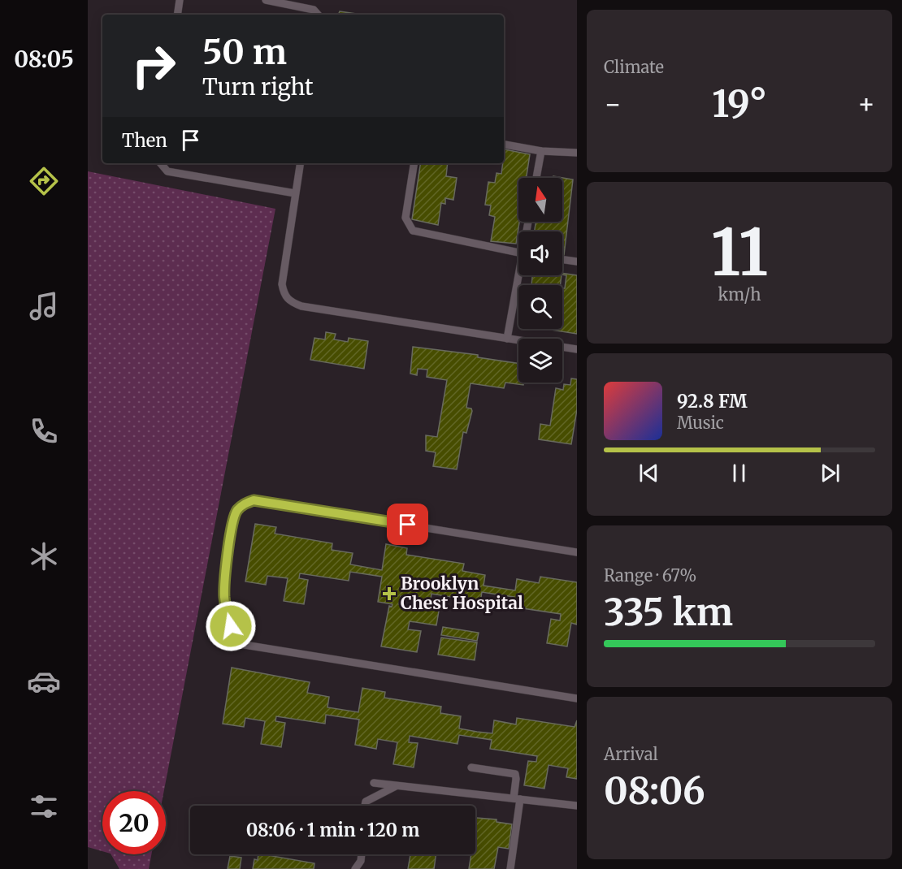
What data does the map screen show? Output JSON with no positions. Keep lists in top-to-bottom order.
{
  "places": {
    "health": ["Brooklyn Chest Hospital"]
  },
  "north": "top",
  "page": {
    "tabs": "08:05",
    "tile": [
      "Climate",
      ["11", "km/h"],
      ["Range · 67%", "335 km"],
      ["Arrival", "08:06"]
    ],
    "turn": ["50 m", "Turn right"],
    "heat": ["−", "19°", "+"],
    "then": "Then",
    "song": ["92.8 FM", "Music"],
    "limit": "20",
    "trip": "08:06 · 1 min · 120 m"
  }
}
